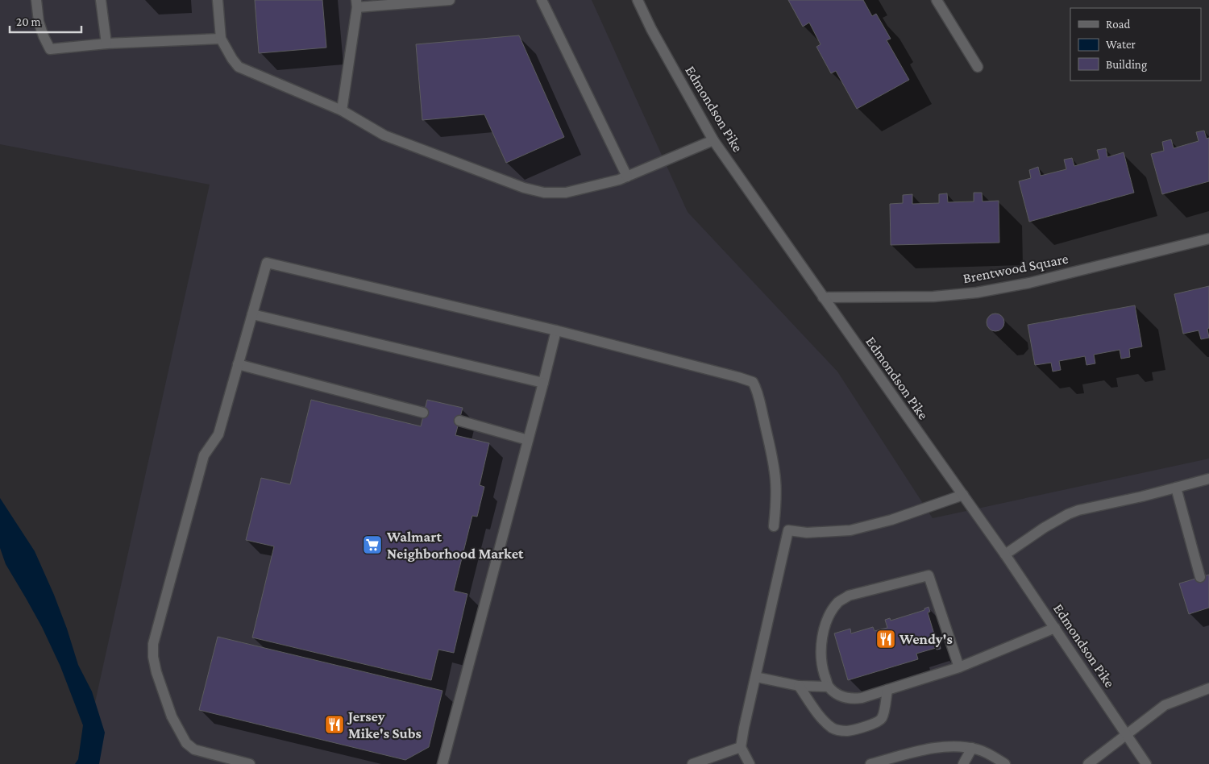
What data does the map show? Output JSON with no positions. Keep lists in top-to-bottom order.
{
  "streets": {
    "main road": ["Edmondson Pike", "Brentwood Square"]
  },
  "crossings": [
    ["Edmondson Pike", "Brentwood Square"]
  ],
  "places": {
    "supermarket": ["Walmart Neighborhood Market"],
    "restaurant": ["Wendy's", "Jersey Mike's Subs"]
  },
  "legend": ["Road", "Water", "Building"],
  "scale_bar": "20 m"
}
